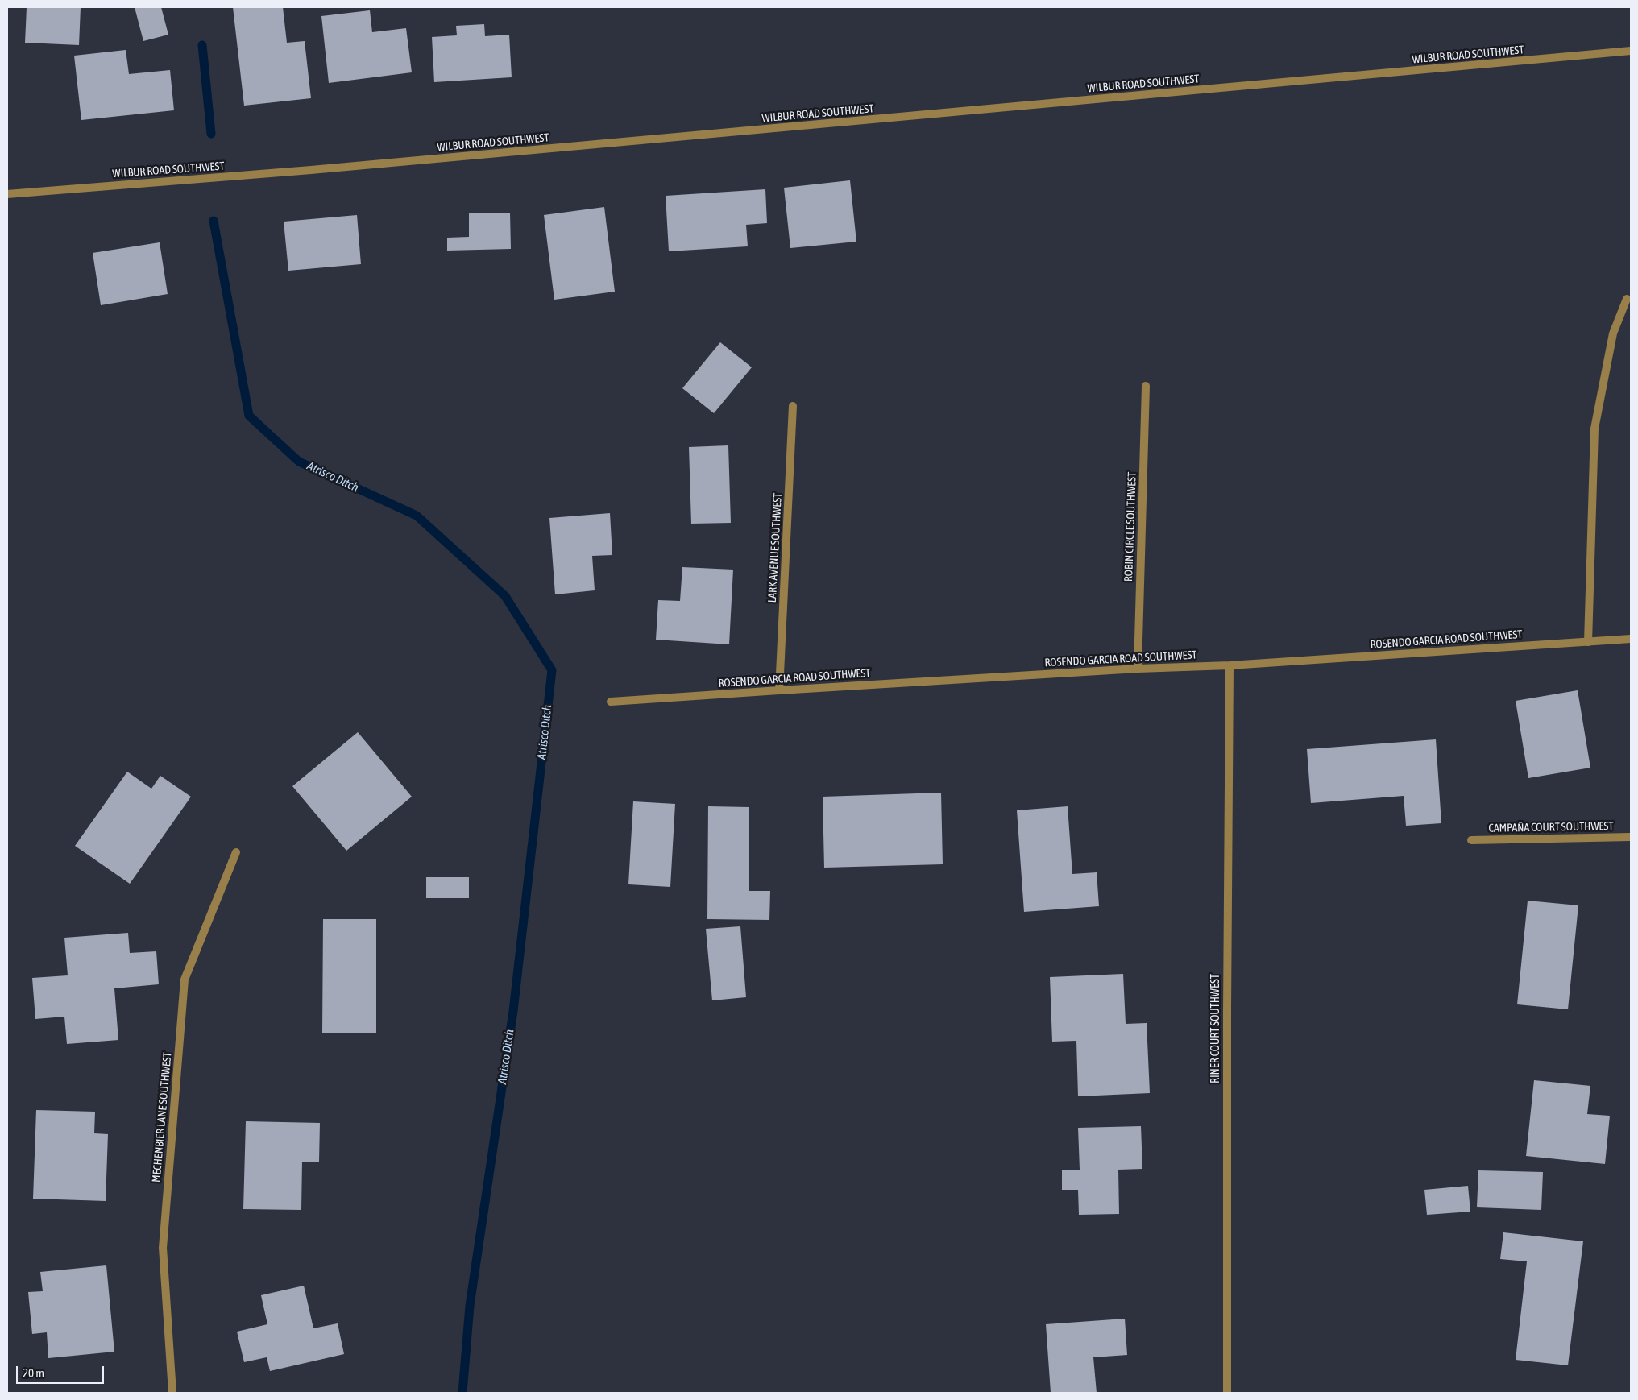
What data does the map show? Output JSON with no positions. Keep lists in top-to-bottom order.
{
  "streets": {
    "street": [
      "WILBUR ROAD SOUTHWEST",
      "ROBIN CIRCLE SOUTHWEST",
      "LARK AVENUE SOUTHWEST",
      "ROSENDO GARCIA ROAD SOUTHWEST",
      "CAMPAÑA COURT SOUTHWEST",
      "RINER COURT SOUTHWEST",
      "MECHENBIER LANE SOUTHWEST"
    ]
  },
  "crossings": [
    ["ROBIN CIRCLE SOUTHWEST", "ROSENDO GARCIA ROAD SOUTHWEST"],
    ["LARK AVENUE SOUTHWEST", "ROSENDO GARCIA ROAD SOUTHWEST"],
    ["ROSENDO GARCIA ROAD SOUTHWEST", "RINER COURT SOUTHWEST"]
  ],
  "water": ["Atrisco Ditch"],
  "scale_bar": "20 m"
}
